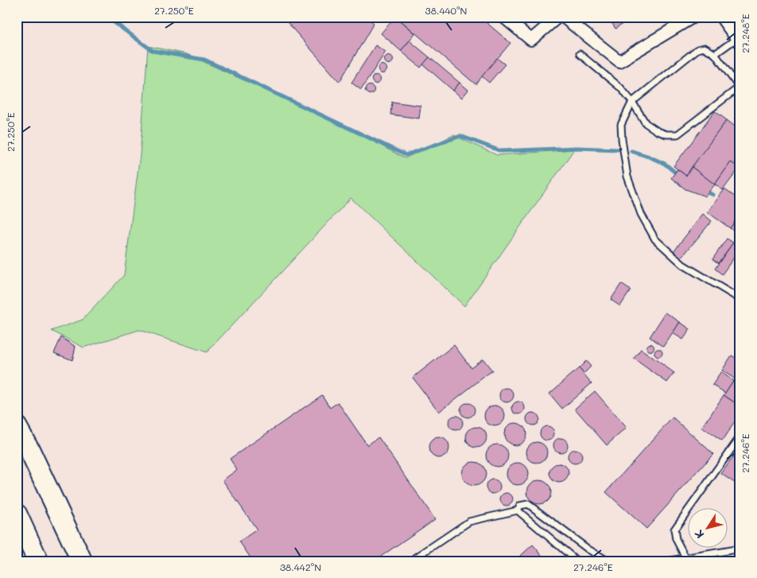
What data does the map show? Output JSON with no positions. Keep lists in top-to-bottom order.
{
  "north": "bottom left",
  "coordinates": [
    "27.250°E",
    "38.440°N",
    "27.248°E",
    "27.246°E",
    "38.442°N"
  ]
}
